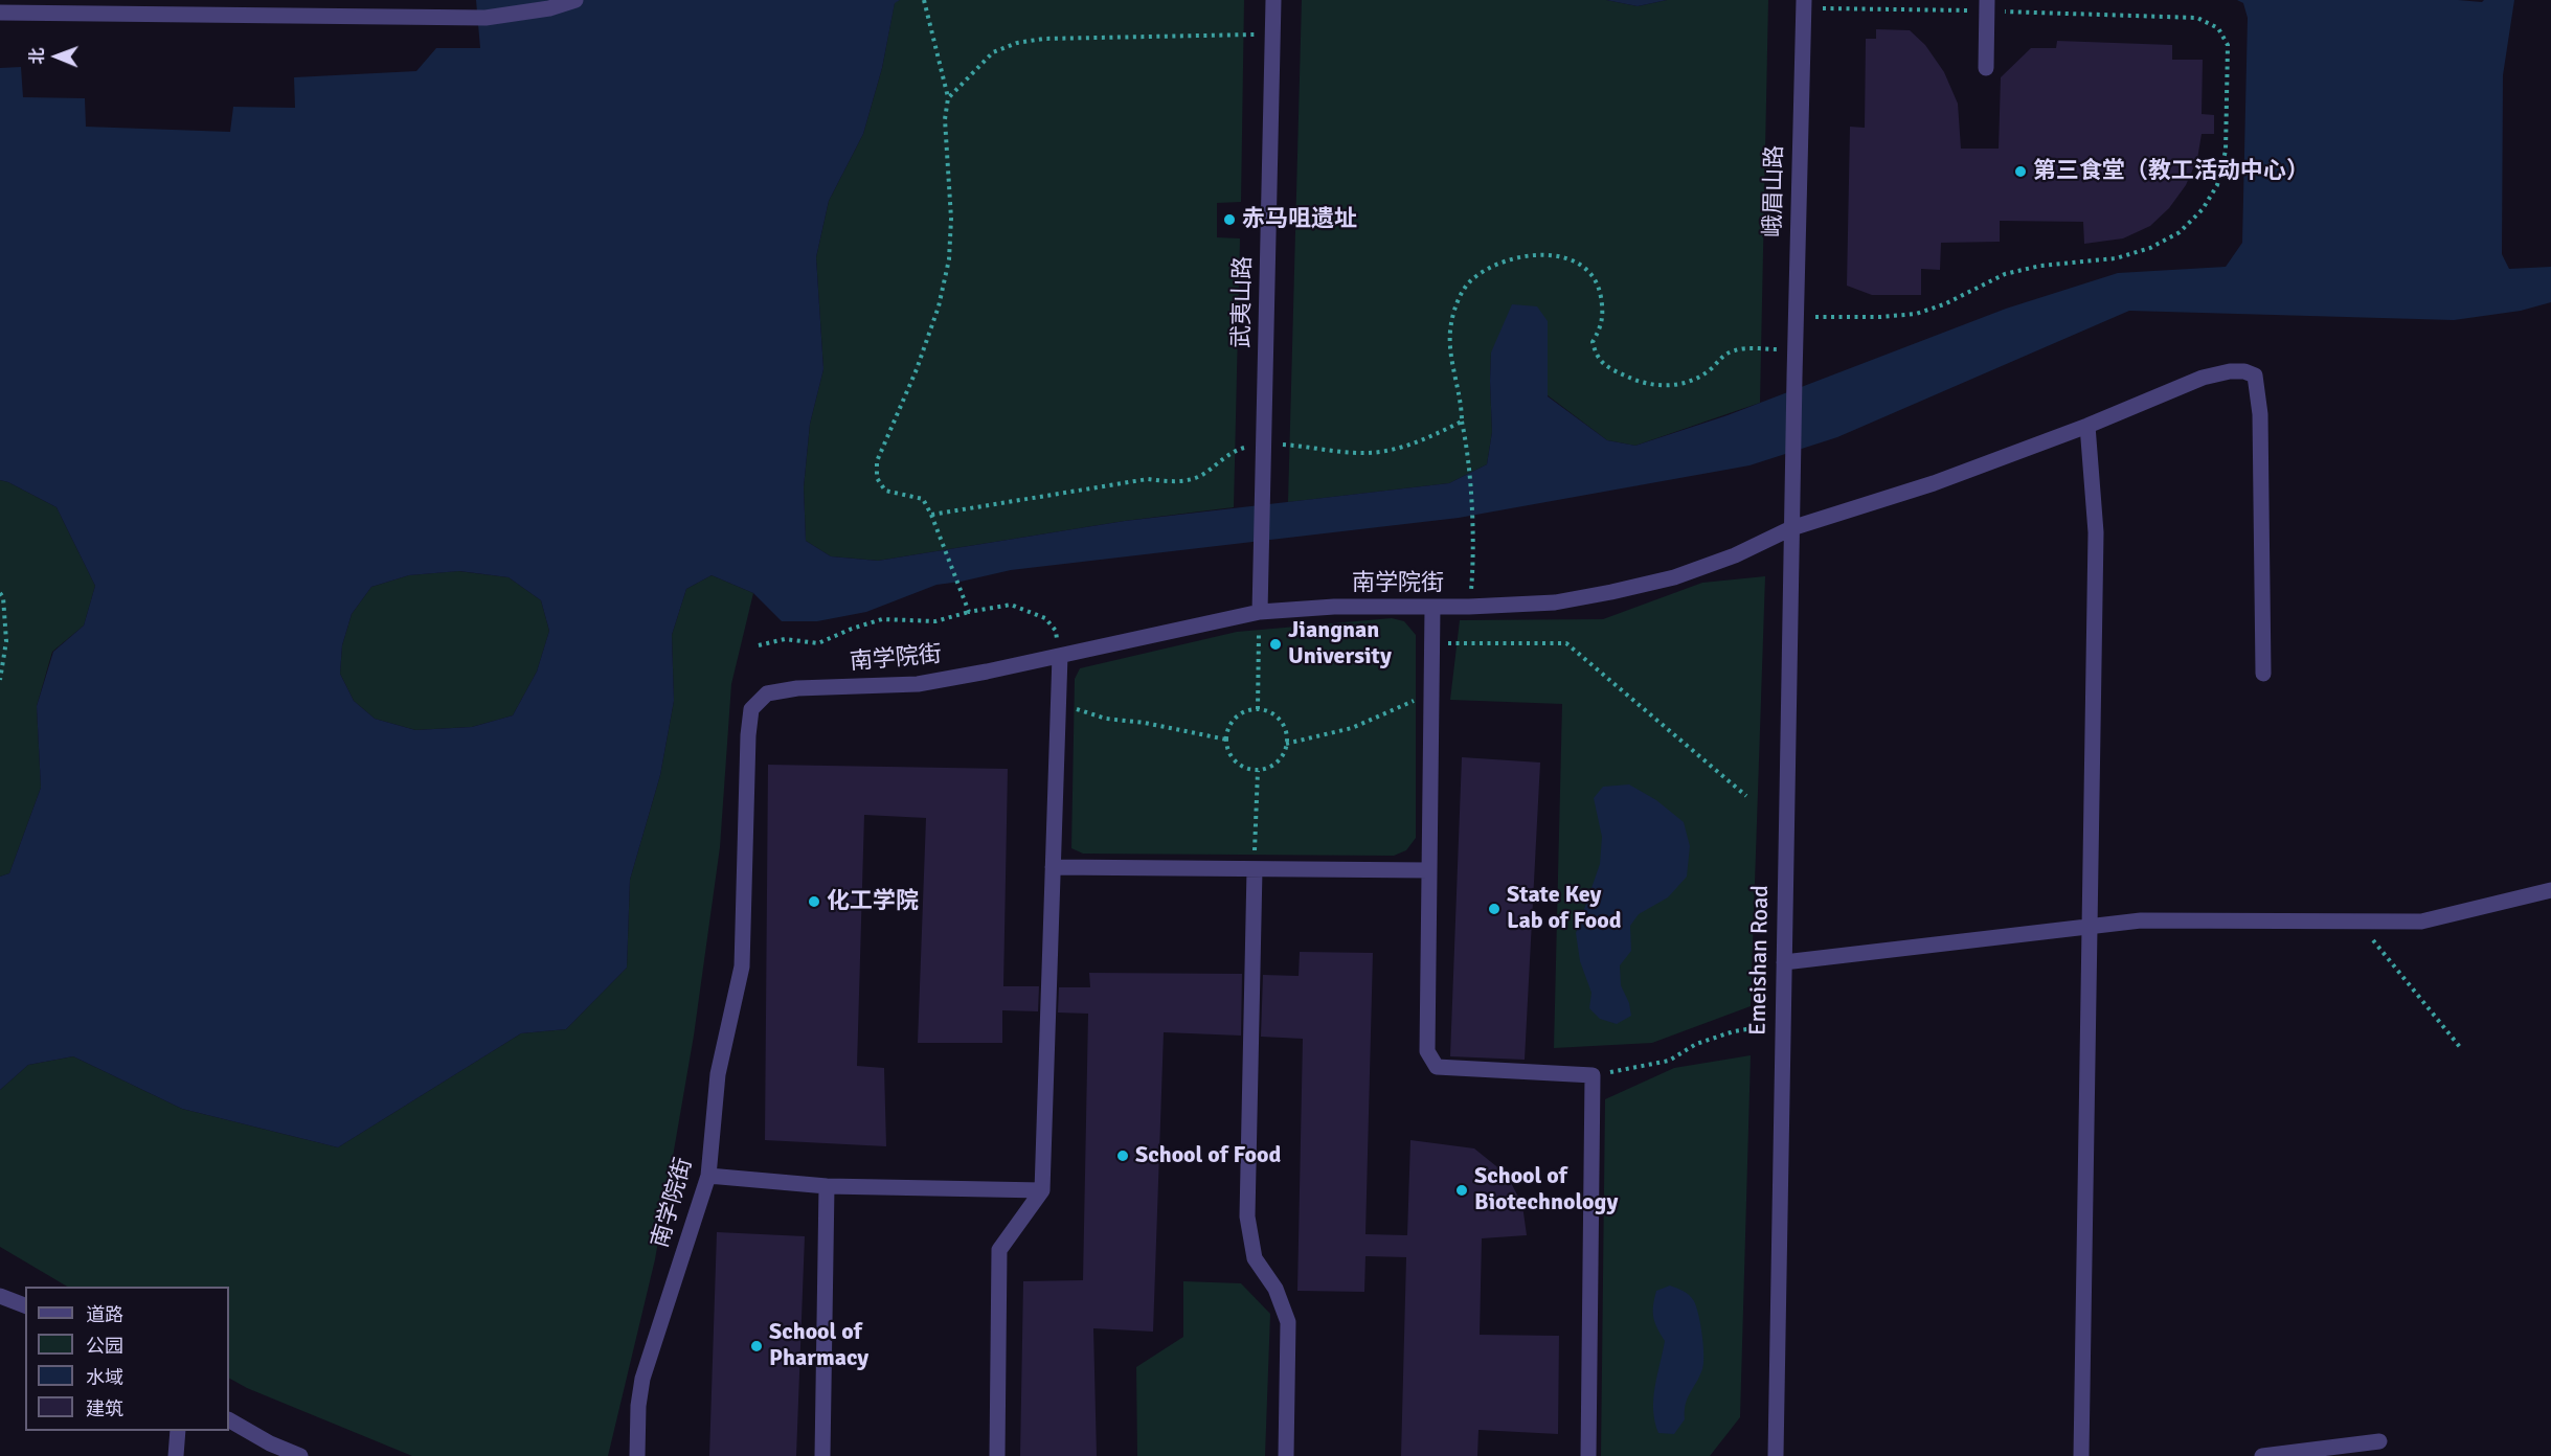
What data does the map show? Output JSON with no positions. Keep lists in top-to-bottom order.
{
  "streets": {
    "street": [
      "峨眉山路",
      "武夷山路",
      "南学院街",
      "Emeishan Road"
    ]
  },
  "crossings": [
    ["峨眉山路", "Emeishan Road"],
    ["武夷山路", "南学院街"],
    ["南学院街", "Emeishan Road"]
  ],
  "places": [
    "第三食堂（教工活动中心）",
    "赤马咀遗址",
    "Jiangnan University",
    "化工学院",
    "State Key Lab of Food",
    "School of Food",
    "School of Biotechnology",
    "School of Pharmacy"
  ],
  "legend": [
    "道路",
    "公园",
    "水域",
    "建筑"
  ],
  "north": "left"
}
